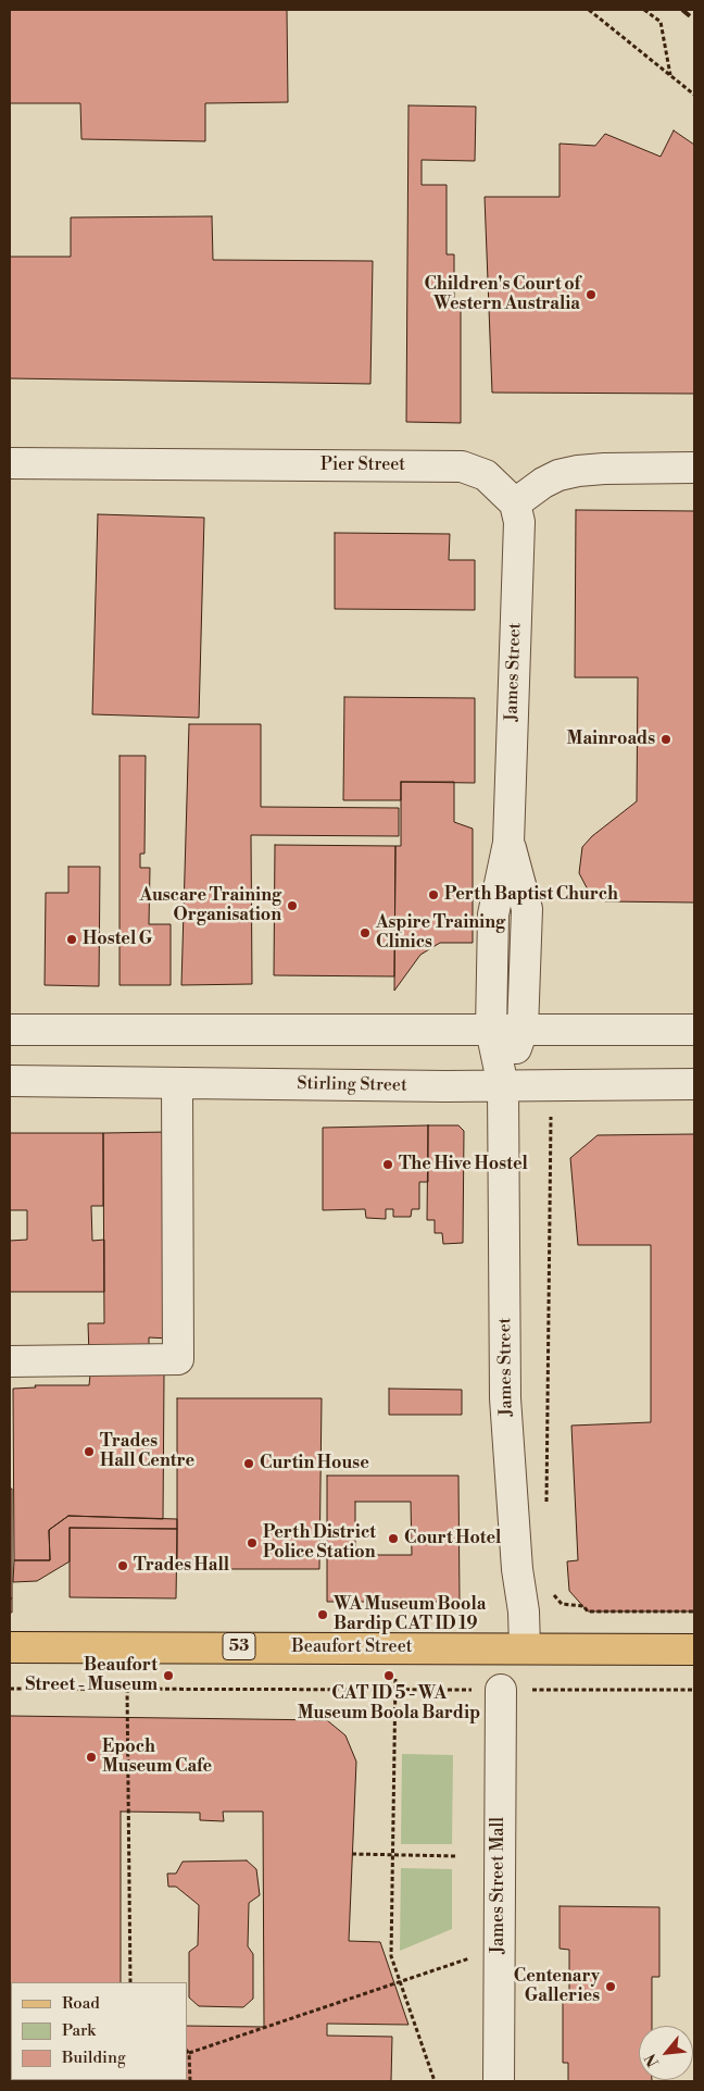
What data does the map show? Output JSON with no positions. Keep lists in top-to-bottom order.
{
  "streets": {
    "main road": ["53", "Beaufort Street"],
    "street": [
      "Pier Street",
      "James Street",
      "Stirling Street",
      "James Street Mall"
    ]
  },
  "crossings": [
    ["Pier Street", "James Street"],
    ["James Street", "Stirling Street"],
    ["James Street", "Beaufort Street"]
  ],
  "places": [
    "Children's Court of Western Australia",
    "Mainroads",
    "Perth Baptist Church",
    "Auscare Training Organisation",
    "Aspire Training Clinics",
    "Hostel G",
    "The Hive Hostel",
    "Trades Hall Centre",
    "Curtin House",
    "Court Hotel",
    "Perth District Police Station",
    "Trades Hall",
    "WA Museum Boola Bardip CAT ID 19",
    "Beaufort Street - Museum",
    "CAT ID 5 - WA Museum Boola Bardip",
    "Epoch Museum Cafe",
    "Centenary Galleries"
  ],
  "legend": ["Road", "Park", "Building"],
  "north": "bottom left"
}
